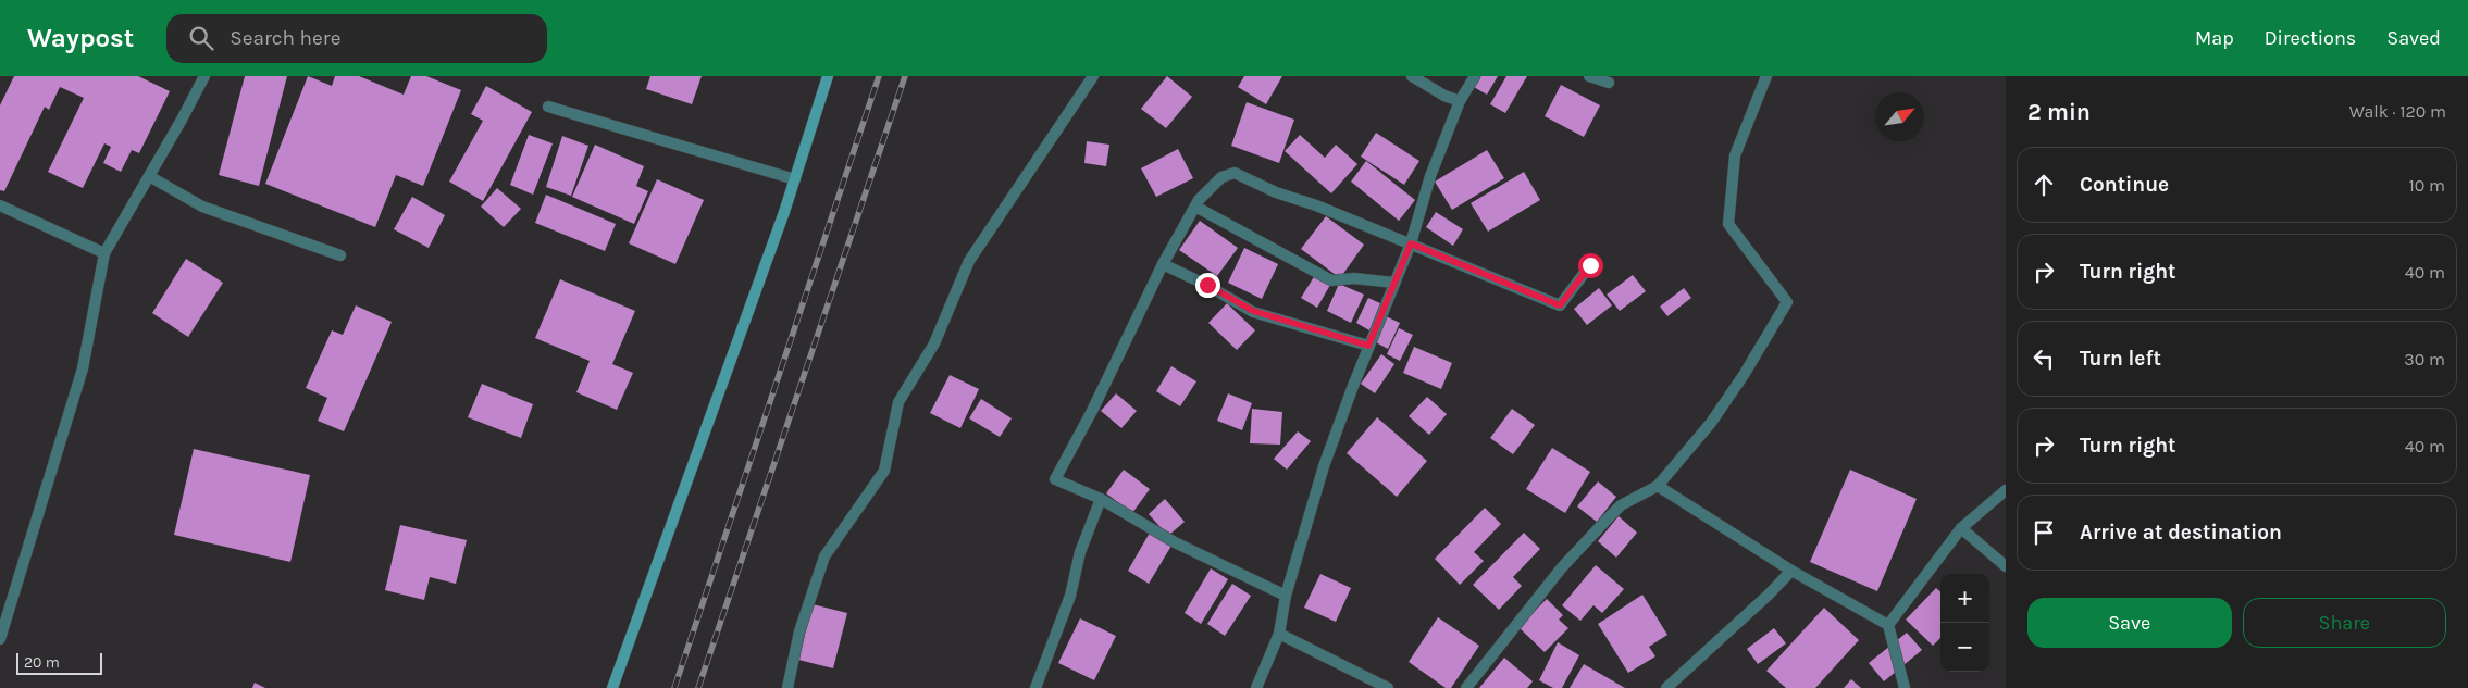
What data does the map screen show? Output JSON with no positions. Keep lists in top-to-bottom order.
{
  "scale_bar": "20 m",
  "north": "top right",
  "page": {
    "header": "Waypost",
    "search": "Search here",
    "nav": ["Map", "Directions", "Saved"],
    "heading": ["2 min", "Walk · 120 m"],
    "list": [
      ["Continue", "10 m"],
      ["Turn right", "40 m"],
      ["Turn left", "30 m"],
      ["Turn right", "40 m"],
      "Arrive at destination"
    ],
    "map_buttons": ["+", "−"],
    "buttons": ["Save", "Share"],
    "scale": "20 m"
  }
}
